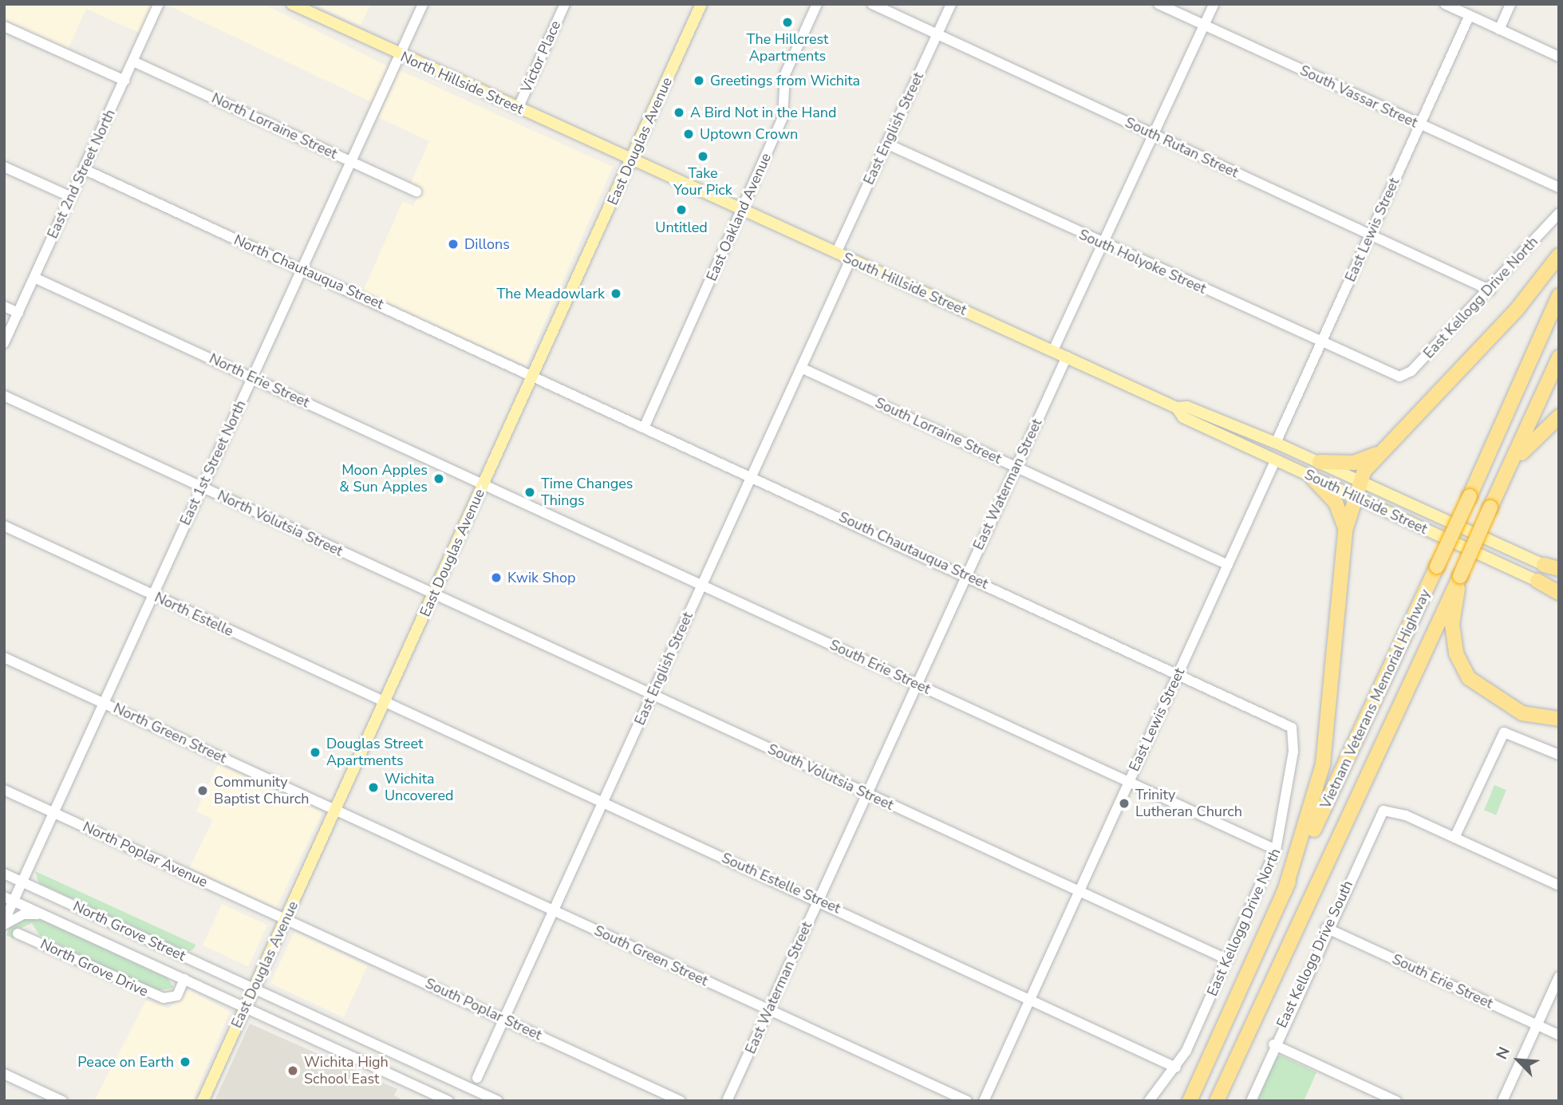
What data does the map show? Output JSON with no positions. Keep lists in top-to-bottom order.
{
  "streets": {
    "highway": ["Vietnam Veterans Memorial Highway"],
    "main road": ["North Hillside Street", "East Douglas Avenue", "South Hillside Street"],
    "street": [
      "Victor Place",
      "South Vassar Street",
      "North Lorraine Street",
      "East English Street",
      "South Rutan Street",
      "East 2nd Street North",
      "East Oakland Avenue",
      "East Lewis Street",
      "South Holyoke Street",
      "North Chautauqua Street",
      "East Kellogg Drive North",
      "North Erie Street",
      "South Lorraine Street",
      "East 1st Street North",
      "East Waterman Street",
      "North Volutsia Street",
      "South Chautauqua Street",
      "North Estelle",
      "South Erie Street",
      "North Green Street",
      "South Volutsia Street",
      "North Poplar Avenue",
      "South Estelle Street",
      "North Grove Street",
      "East Kellogg Drive South",
      "South Green Street",
      "North Grove Drive",
      "South Poplar Street"
    ]
  },
  "crossings": [
    ["Victor Place", "North Hillside Street"],
    ["North Hillside Street", "East Douglas Avenue"],
    ["North Hillside Street", "South Hillside Street"],
    ["North Hillside Street", "East 1st Street North"],
    ["South Vassar Street", "East Lewis Street"],
    ["North Lorraine Street", "East 2nd Street North"],
    ["North Lorraine Street", "East 1st Street North"],
    ["East English Street", "South Rutan Street"],
    ["East English Street", "South Holyoke Street"],
    ["East English Street", "South Hillside Street"],
    ["East English Street", "South Lorraine Street"],
    ["East English Street", "South Chautauqua Street"],
    ["East English Street", "South Erie Street"],
    ["East English Street", "South Volutsia Street"],
    ["East English Street", "South Estelle Street"],
    ["East English Street", "South Green Street"],
    ["East English Street", "South Poplar Street"],
    ["East Douglas Avenue", "North Chautauqua Street"],
    ["East Douglas Avenue", "South Hillside Street"],
    ["East Douglas Avenue", "North Erie Street"],
    ["East Douglas Avenue", "North Volutsia Street"],
    ["East Douglas Avenue", "South Chautauqua Street"],
    ["East Douglas Avenue", "North Estelle"],
    ["East Douglas Avenue", "South Erie Street"],
    ["East Douglas Avenue", "North Green Street"],
    ["East Douglas Avenue", "South Volutsia Street"],
    ["East Douglas Avenue", "North Poplar Avenue"],
    ["East Douglas Avenue", "South Estelle Street"],
    ["East Douglas Avenue", "North Grove Street"],
    ["East Douglas Avenue", "South Green Street"],
    ["East Douglas Avenue", "South Poplar Street"],
    ["South Rutan Street", "East Lewis Street"],
    ["South Rutan Street", "East Kellogg Drive North"],
    ["East 2nd Street North", "North Chautauqua Street"],
    ["East 2nd Street North", "North Erie Street"],
    ["East Oakland Avenue", "South Hillside Street"],
    ["East Oakland Avenue", "South Chautauqua Street"],
    ["East Lewis Street", "South Holyoke Street"],
    ["East Lewis Street", "South Hillside Street"],
    ["East Lewis Street", "South Lorraine Street"],
    ["East Lewis Street", "South Chautauqua Street"],
    ["East Lewis Street", "South Erie Street"],
    ["East Lewis Street", "South Volutsia Street"],
    ["East Lewis Street", "South Estelle Street"],
    ["South Holyoke Street", "East Kellogg Drive North"],
    ["North Chautauqua Street", "East 1st Street North"],
    ["North Chautauqua Street", "South Chautauqua Street"],
    ["South Hillside Street", "East Waterman Street"],
    ["East Kellogg Drive North", "South Chautauqua Street"],
    ["East Kellogg Drive North", "South Erie Street"],
    ["East Kellogg Drive North", "South Volutsia Street"],
    ["East Kellogg Drive North", "South Estelle Street"],
    ["North Erie Street", "East 1st Street North"],
    ["North Erie Street", "South Erie Street"],
    ["South Lorraine Street", "East Waterman Street"],
    ["East 1st Street North", "North Volutsia Street"],
    ["East 1st Street North", "North Estelle"],
    ["East 1st Street North", "North Green Street"],
    ["East 1st Street North", "North Poplar Avenue"],
    ["East 1st Street North", "North Grove Street"],
    ["East Waterman Street", "South Chautauqua Street"],
    ["East Waterman Street", "South Erie Street"],
    ["East Waterman Street", "South Volutsia Street"],
    ["East Waterman Street", "South Estelle Street"],
    ["East Waterman Street", "South Green Street"],
    ["North Volutsia Street", "South Volutsia Street"],
    ["North Estelle", "South Estelle Street"],
    ["South Erie Street", "East Kellogg Drive South"],
    ["North Green Street", "South Green Street"],
    ["North Poplar Avenue", "South Poplar Street"],
    ["North Grove Street", "North Grove Drive"]
  ],
  "places": [
    "The Hillcrest Apartments",
    "Greetings from Wichita",
    "A Bird Not in the Hand",
    "Uptown Crown",
    "Take Your Pick",
    "Untitled",
    "Dillons",
    "The Meadowlark",
    "Moon Apples & Sun Apples",
    "Time Changes Things",
    "Kwik Shop",
    "Douglas Street Apartments",
    "Wichita Uncovered",
    "Community Baptist Church",
    "Trinity Lutheran Church",
    "Peace on Earth",
    "Wichita High School East"
  ],
  "north": "top left"
}
